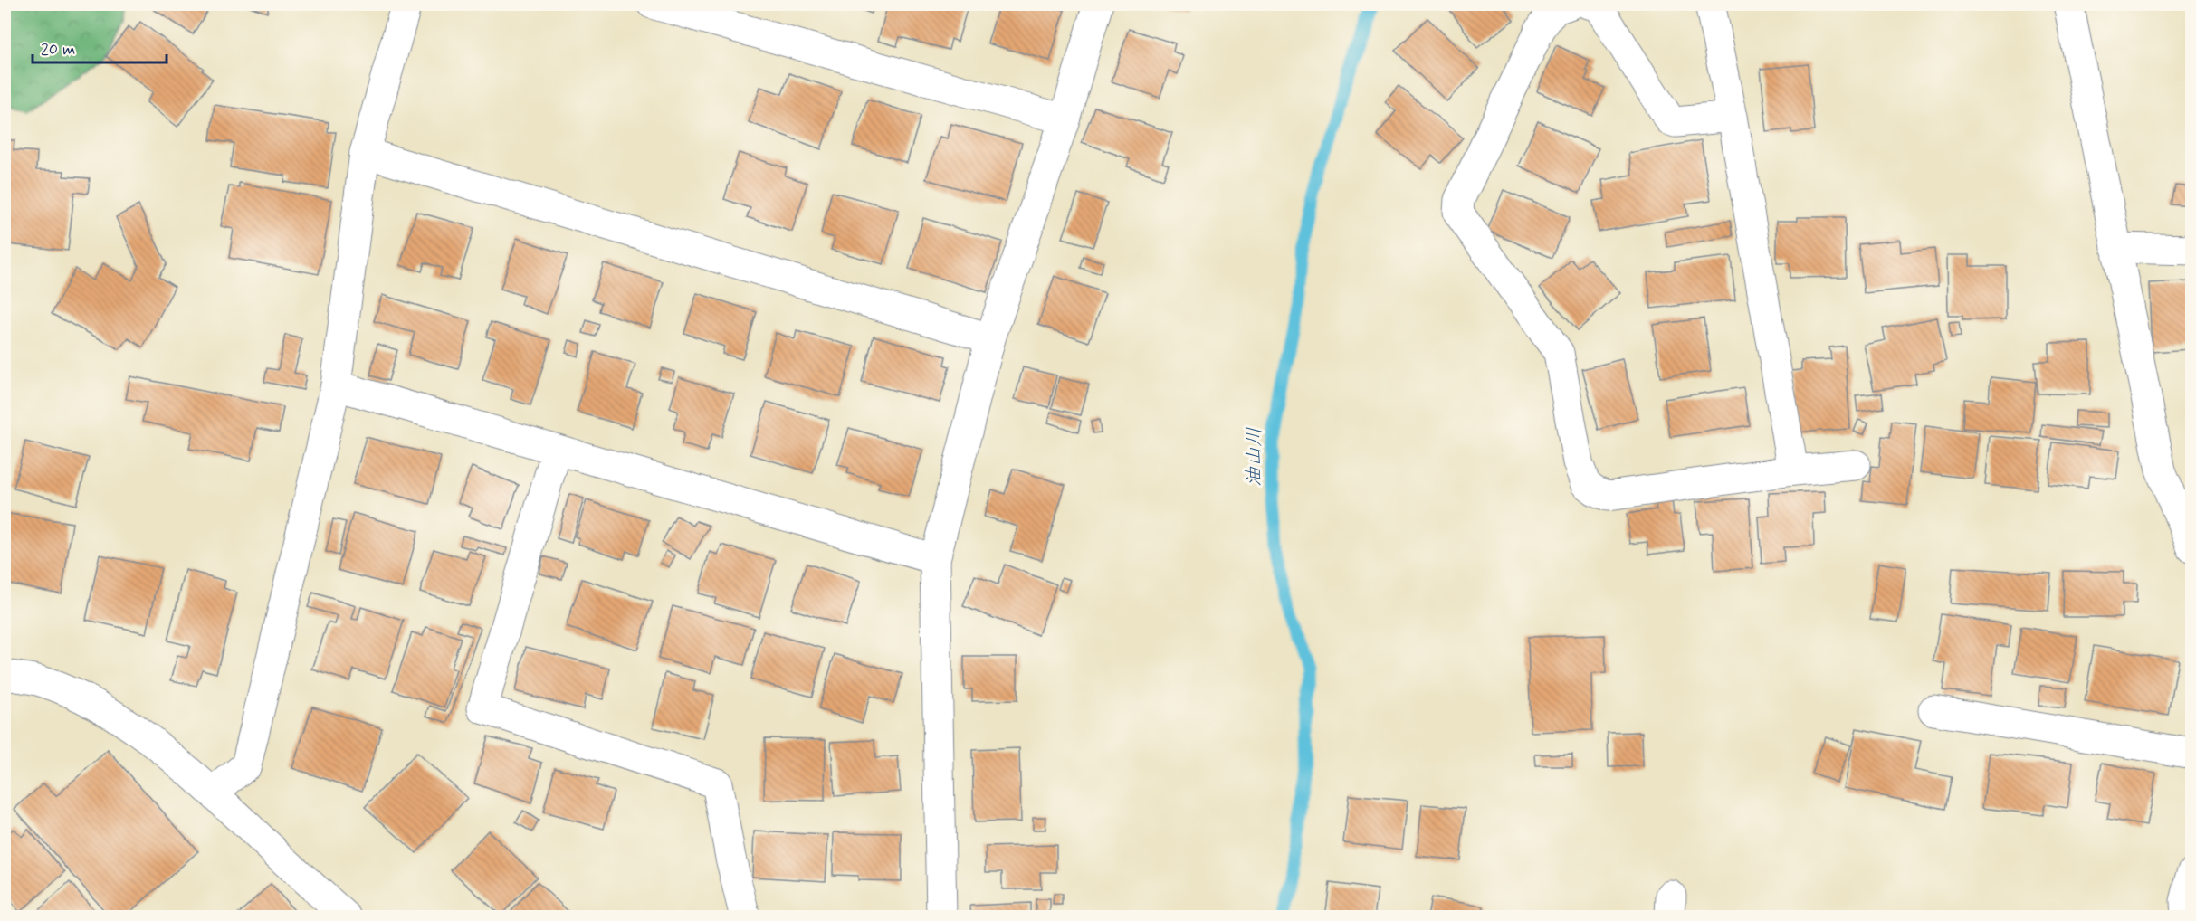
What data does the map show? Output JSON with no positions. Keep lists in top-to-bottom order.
{
  "water": ["油山川"],
  "scale_bar": "20 m"
}
